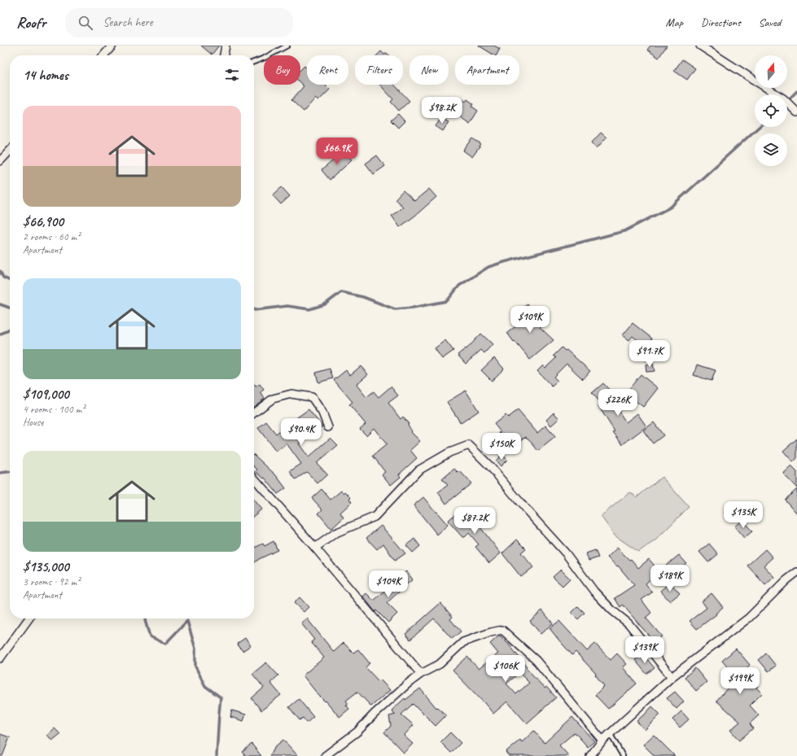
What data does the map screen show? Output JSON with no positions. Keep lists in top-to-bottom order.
{
  "north": "top",
  "page": {
    "header": "Roofr",
    "search": "Search here",
    "nav": ["Map", "Directions", "Saved"],
    "chip": [
      "Buy",
      "Rent",
      "Filters",
      "New",
      "Apartment"
    ],
    "heading": "14 homes",
    "list": [
      {
        "name": "$66,900",
        "note": "2 rooms · 60 m² · Apartment"
      },
      {
        "name": "$109,000",
        "note": "4 rooms · 100 m² · House"
      },
      {
        "name": "$135,000",
        "note": "3 rooms · 92 m² · Apartment"
      }
    ],
    "price": [
      "$98.2K",
      "$66.9K",
      "$109K",
      "$91.7K",
      "$226K",
      "$90.4K",
      "$150K",
      "$135K",
      "$87.2K",
      "$189K",
      "$104K",
      "$139K",
      "$106K",
      "$199K"
    ]
  }
}
